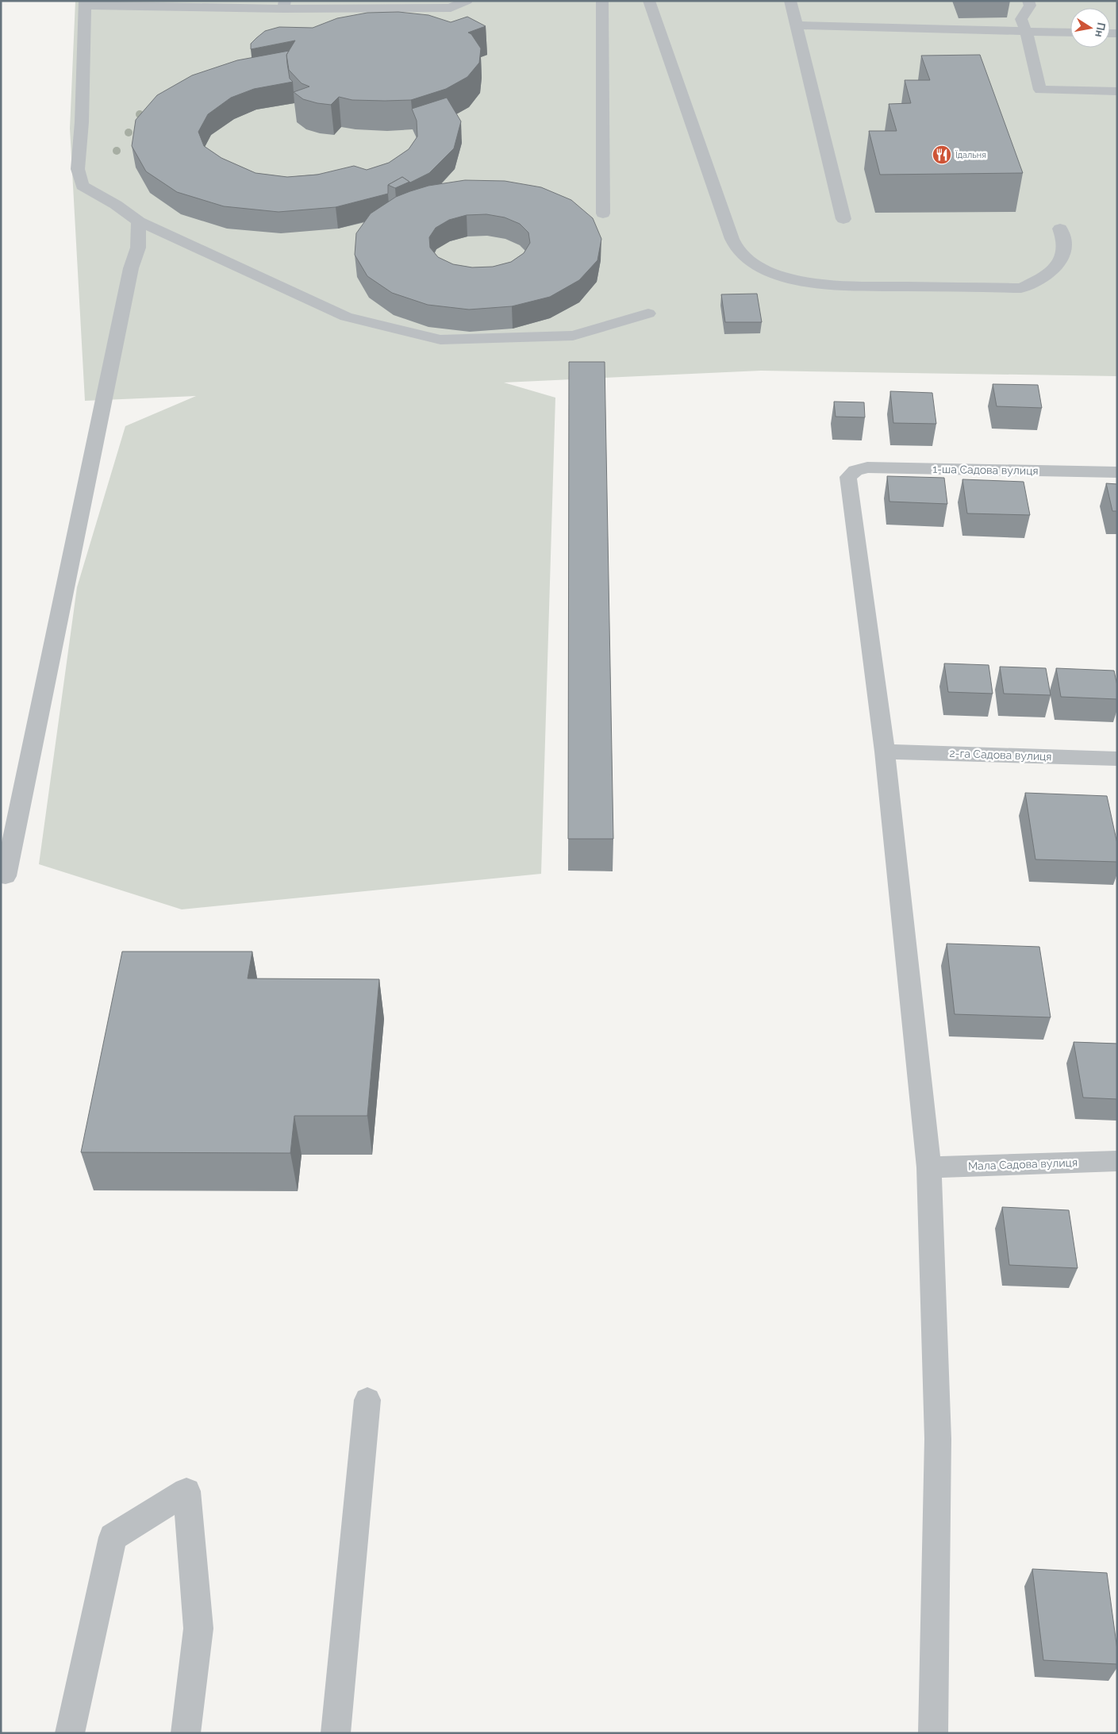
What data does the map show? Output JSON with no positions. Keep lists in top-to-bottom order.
{
  "streets": {
    "street": ["1-ша Садова вулиця", "2-га Садова вулиця", "Мала Садова вулиця"]
  },
  "crossings": [
    ["1-ша Садова вулиця", "2-га Садова вулиця"]
  ],
  "places": {
    "restaurant": ["Їдальня"]
  },
  "north": "right"
}
